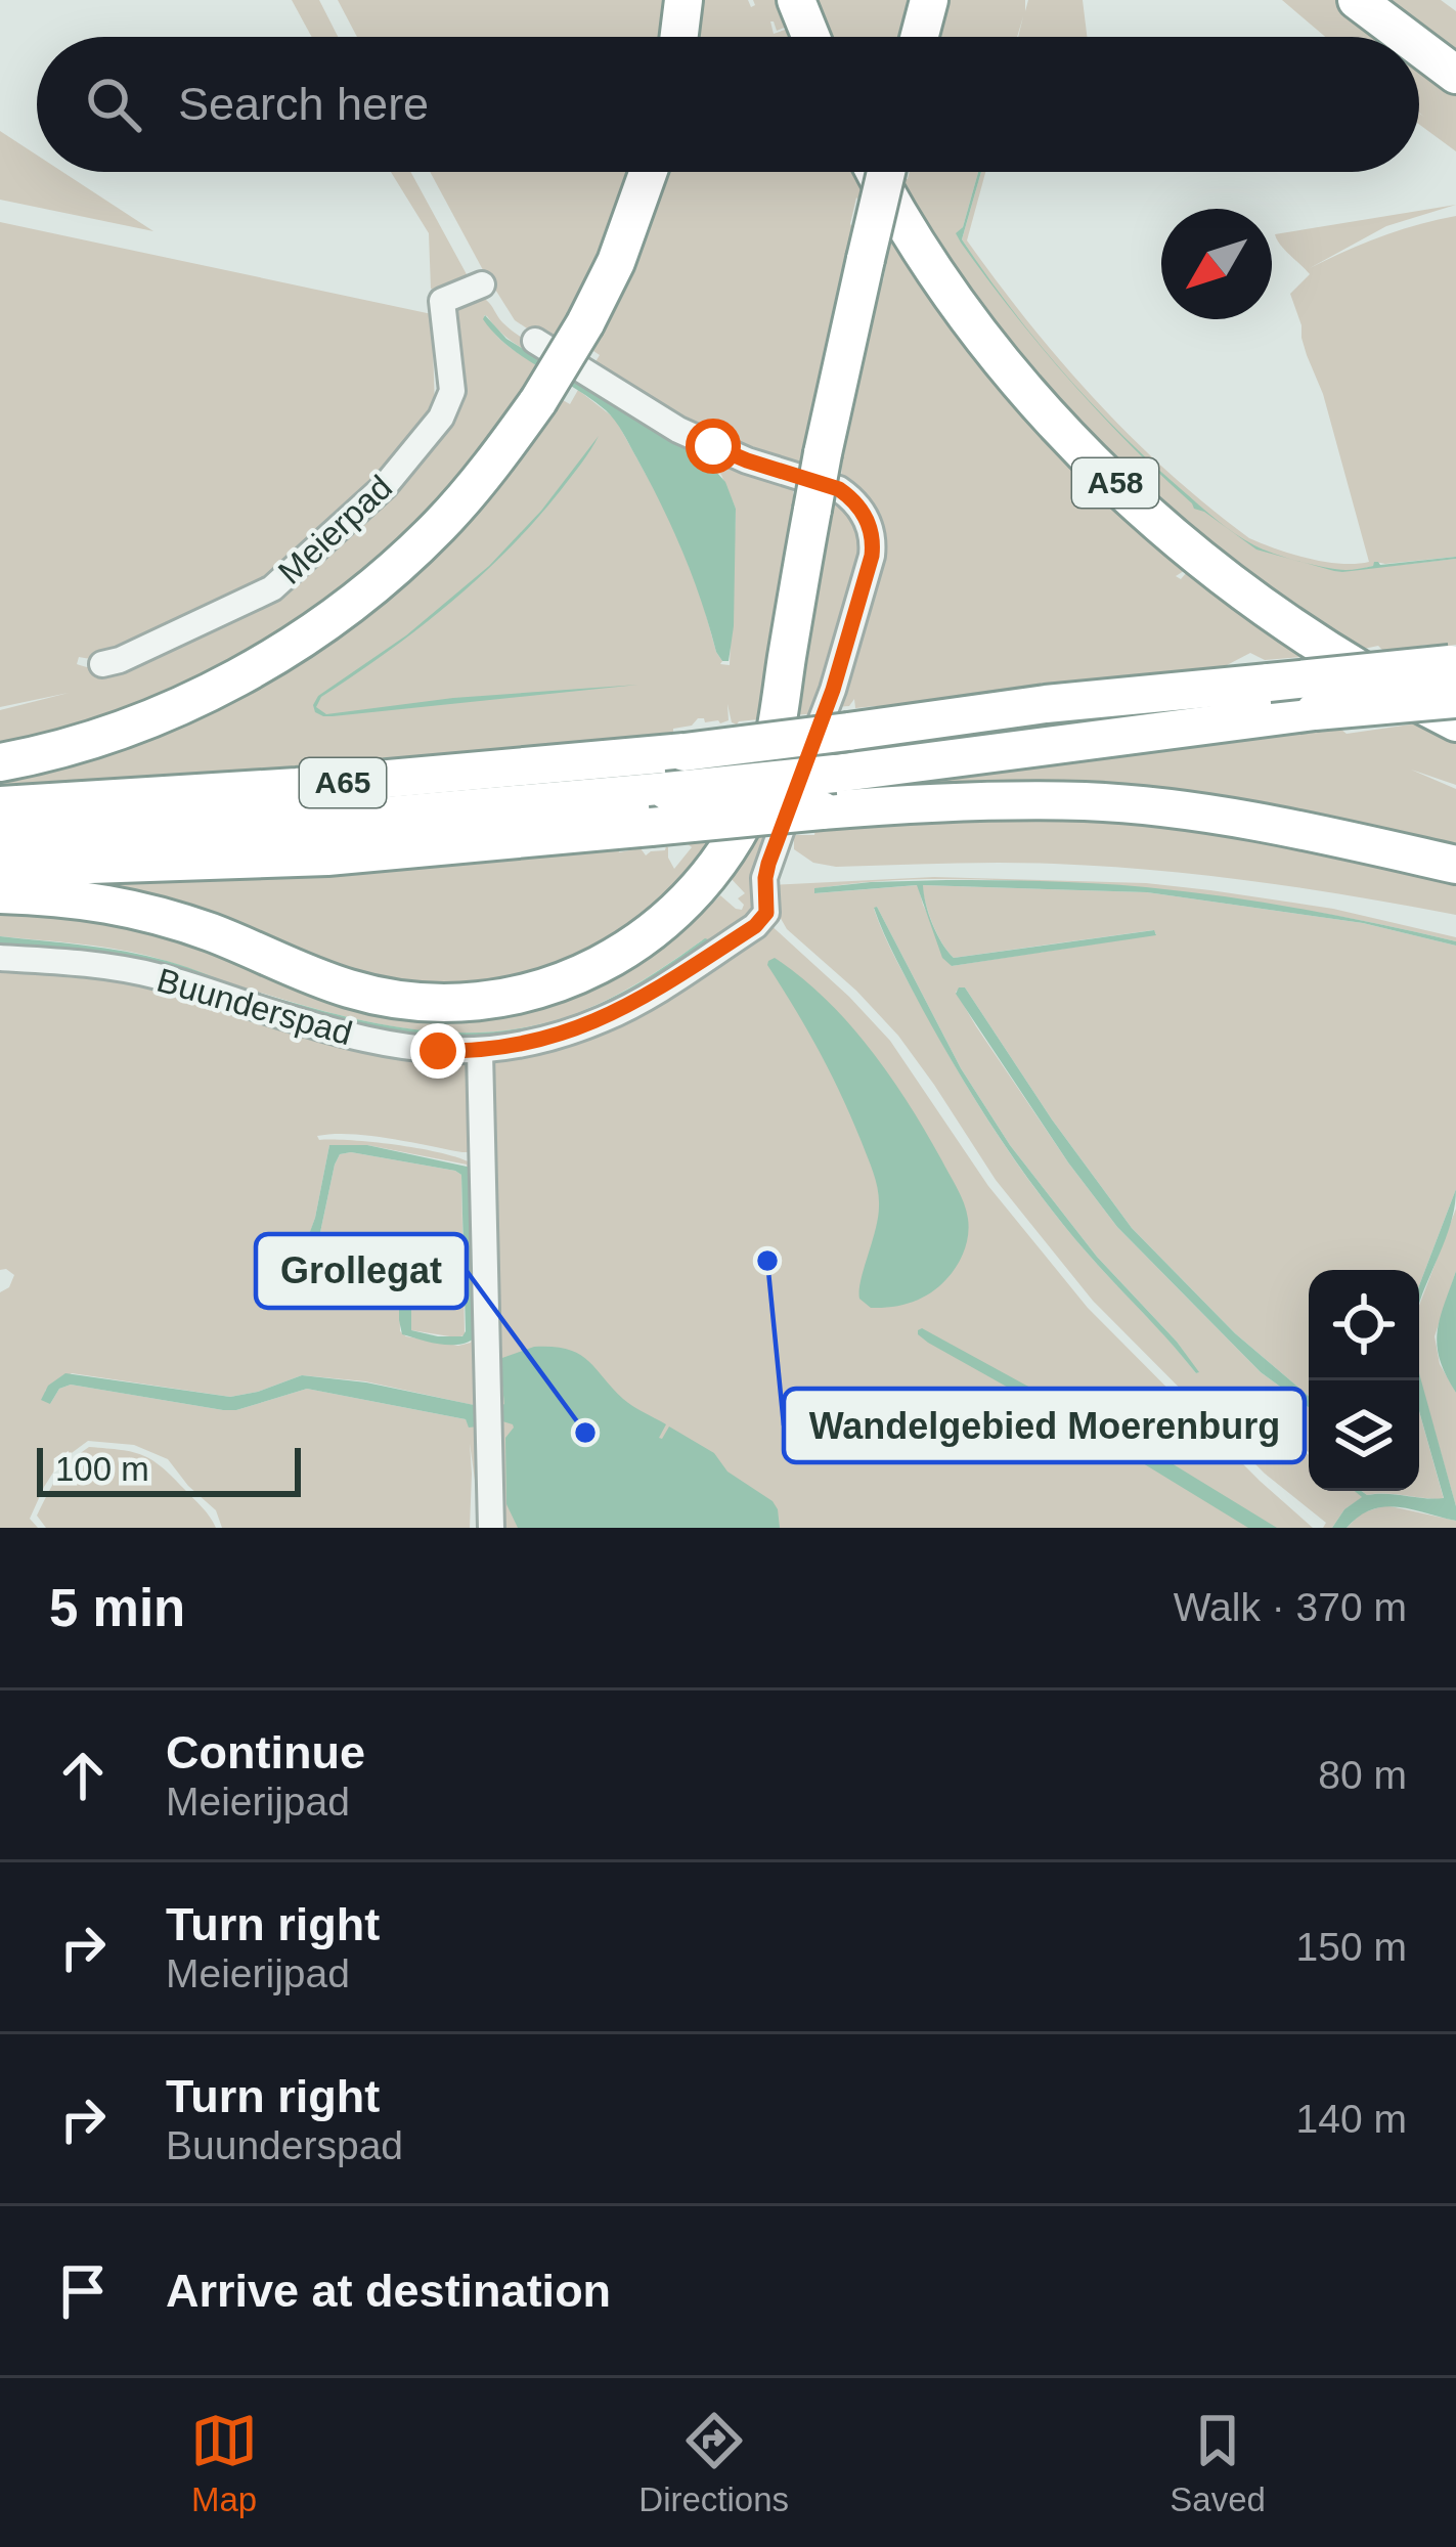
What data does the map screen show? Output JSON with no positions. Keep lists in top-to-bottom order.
{
  "streets": {
    "highway": ["A58", "A65"],
    "street": ["Meierpad", "Buunderspad"]
  },
  "places": ["Wandelgebied Moerenburg", "Grollegat"],
  "scale_bar": "100 m",
  "north": "bottom left",
  "page": {
    "search": "Search here",
    "scale": "100 m",
    "heading": ["5 min", "Walk · 370 m"],
    "list": [
      ["Continue", "Meierijpad", "80 m"],
      ["Turn right", "Meierijpad", "150 m"],
      ["Turn right", "Buunderspad", "140 m"],
      "Arrive at destination"
    ],
    "nav": ["Map", "Directions", "Saved"]
  }
}
